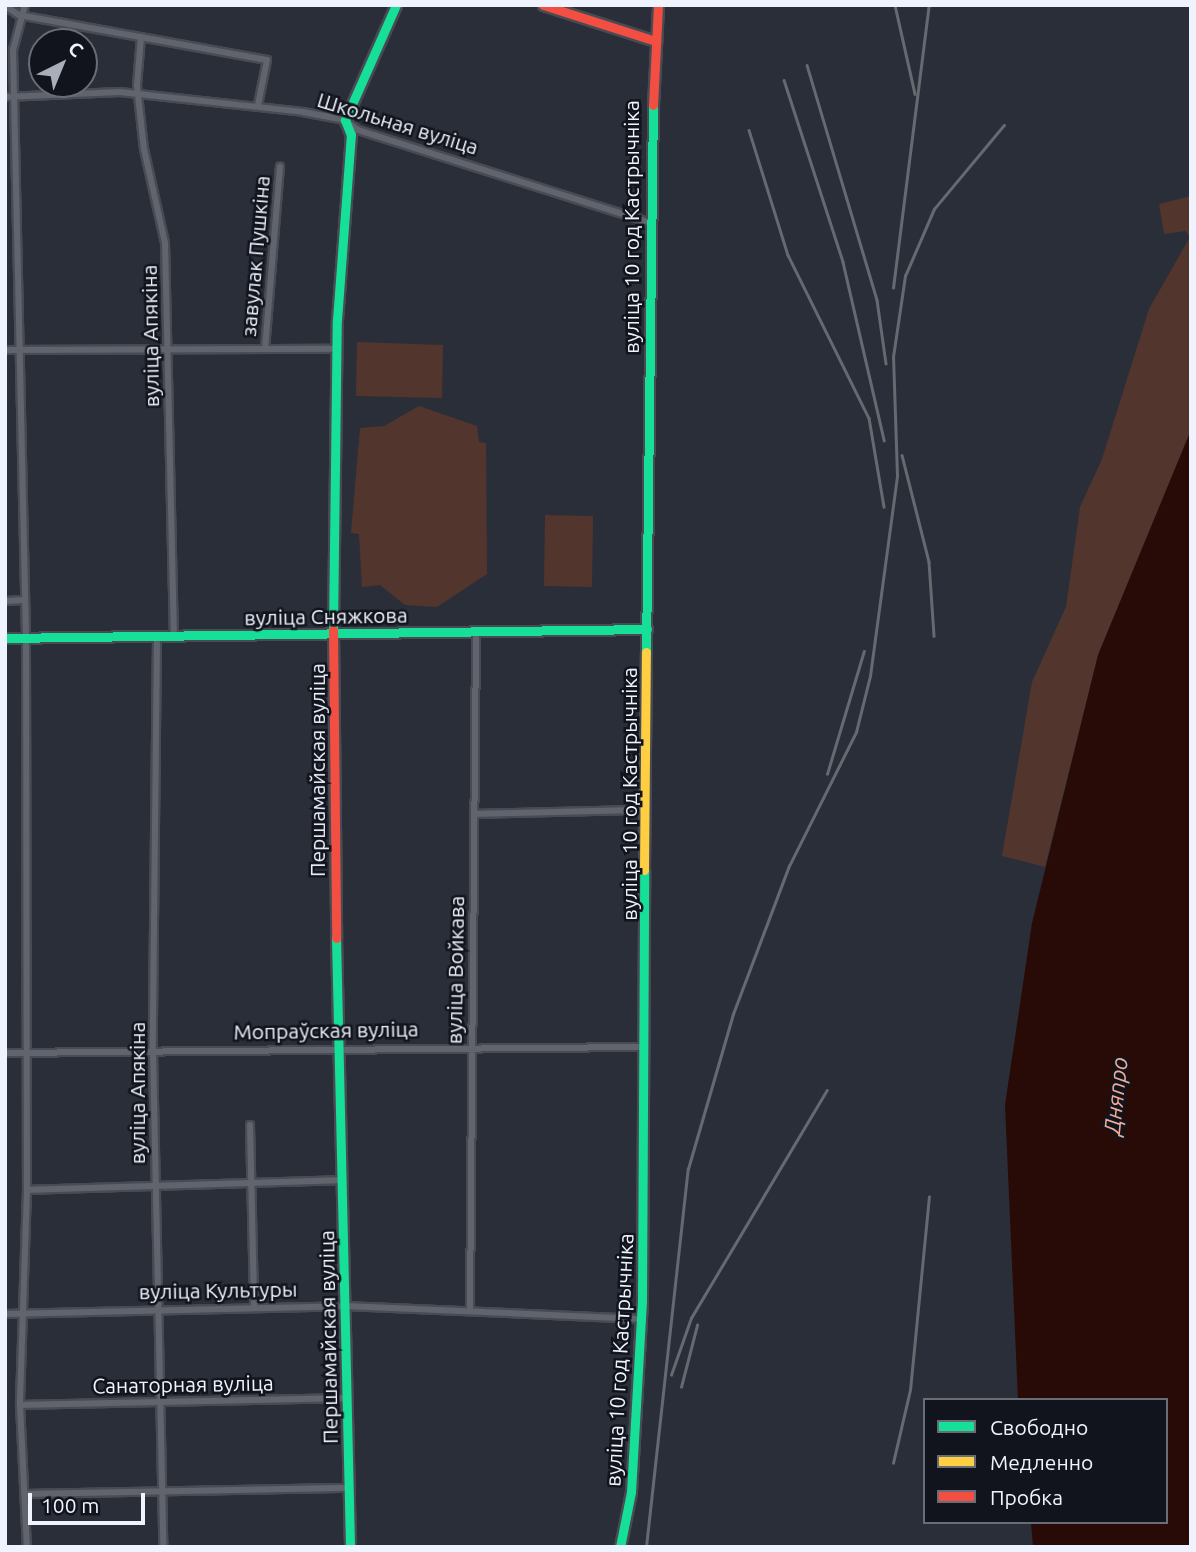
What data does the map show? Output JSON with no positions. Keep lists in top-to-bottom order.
{
  "streets": {
    "street": [
      "Школьная вуліца",
      "вуліца 10 год Кастрычніка",
      "завулак Пушкіна",
      "вуліца Апякіна",
      "вуліца Сняжкова",
      "Першамайская вуліца",
      "вуліца Войкава",
      "Мопраўская вуліца",
      "вуліца Культуры",
      "Санаторная вуліца"
    ]
  },
  "crossings": [
    ["Школьная вуліца", "вуліца 10 год Кастрычніка"],
    ["Школьная вуліца", "вуліца Апякіна"],
    ["Школьная вуліца", "Першамайская вуліца"],
    ["вуліца 10 год Кастрычніка", "вуліца Сняжкова"],
    ["вуліца 10 год Кастрычніка", "Мопраўская вуліца"],
    ["вуліца 10 год Кастрычніка", "вуліца Культуры"],
    ["вуліца Апякіна", "вуліца Сняжкова"],
    ["вуліца Апякіна", "Мопраўская вуліца"],
    ["вуліца Апякіна", "вуліца Культуры"],
    ["вуліца Апякіна", "Санаторная вуліца"],
    ["вуліца Сняжкова", "Першамайская вуліца"],
    ["вуліца Сняжкова", "вуліца Войкава"],
    ["Першамайская вуліца", "Мопраўская вуліца"],
    ["Першамайская вуліца", "вуліца Культуры"],
    ["Першамайская вуліца", "Санаторная вуліца"],
    ["вуліца Войкава", "Мопраўская вуліца"],
    ["вуліца Войкава", "вуліца Культуры"]
  ],
  "water": ["Дняпро"],
  "legend": ["Свободно", "Медленно", "Пробка"],
  "scale_bar": "100 m",
  "north": "top right"
}
